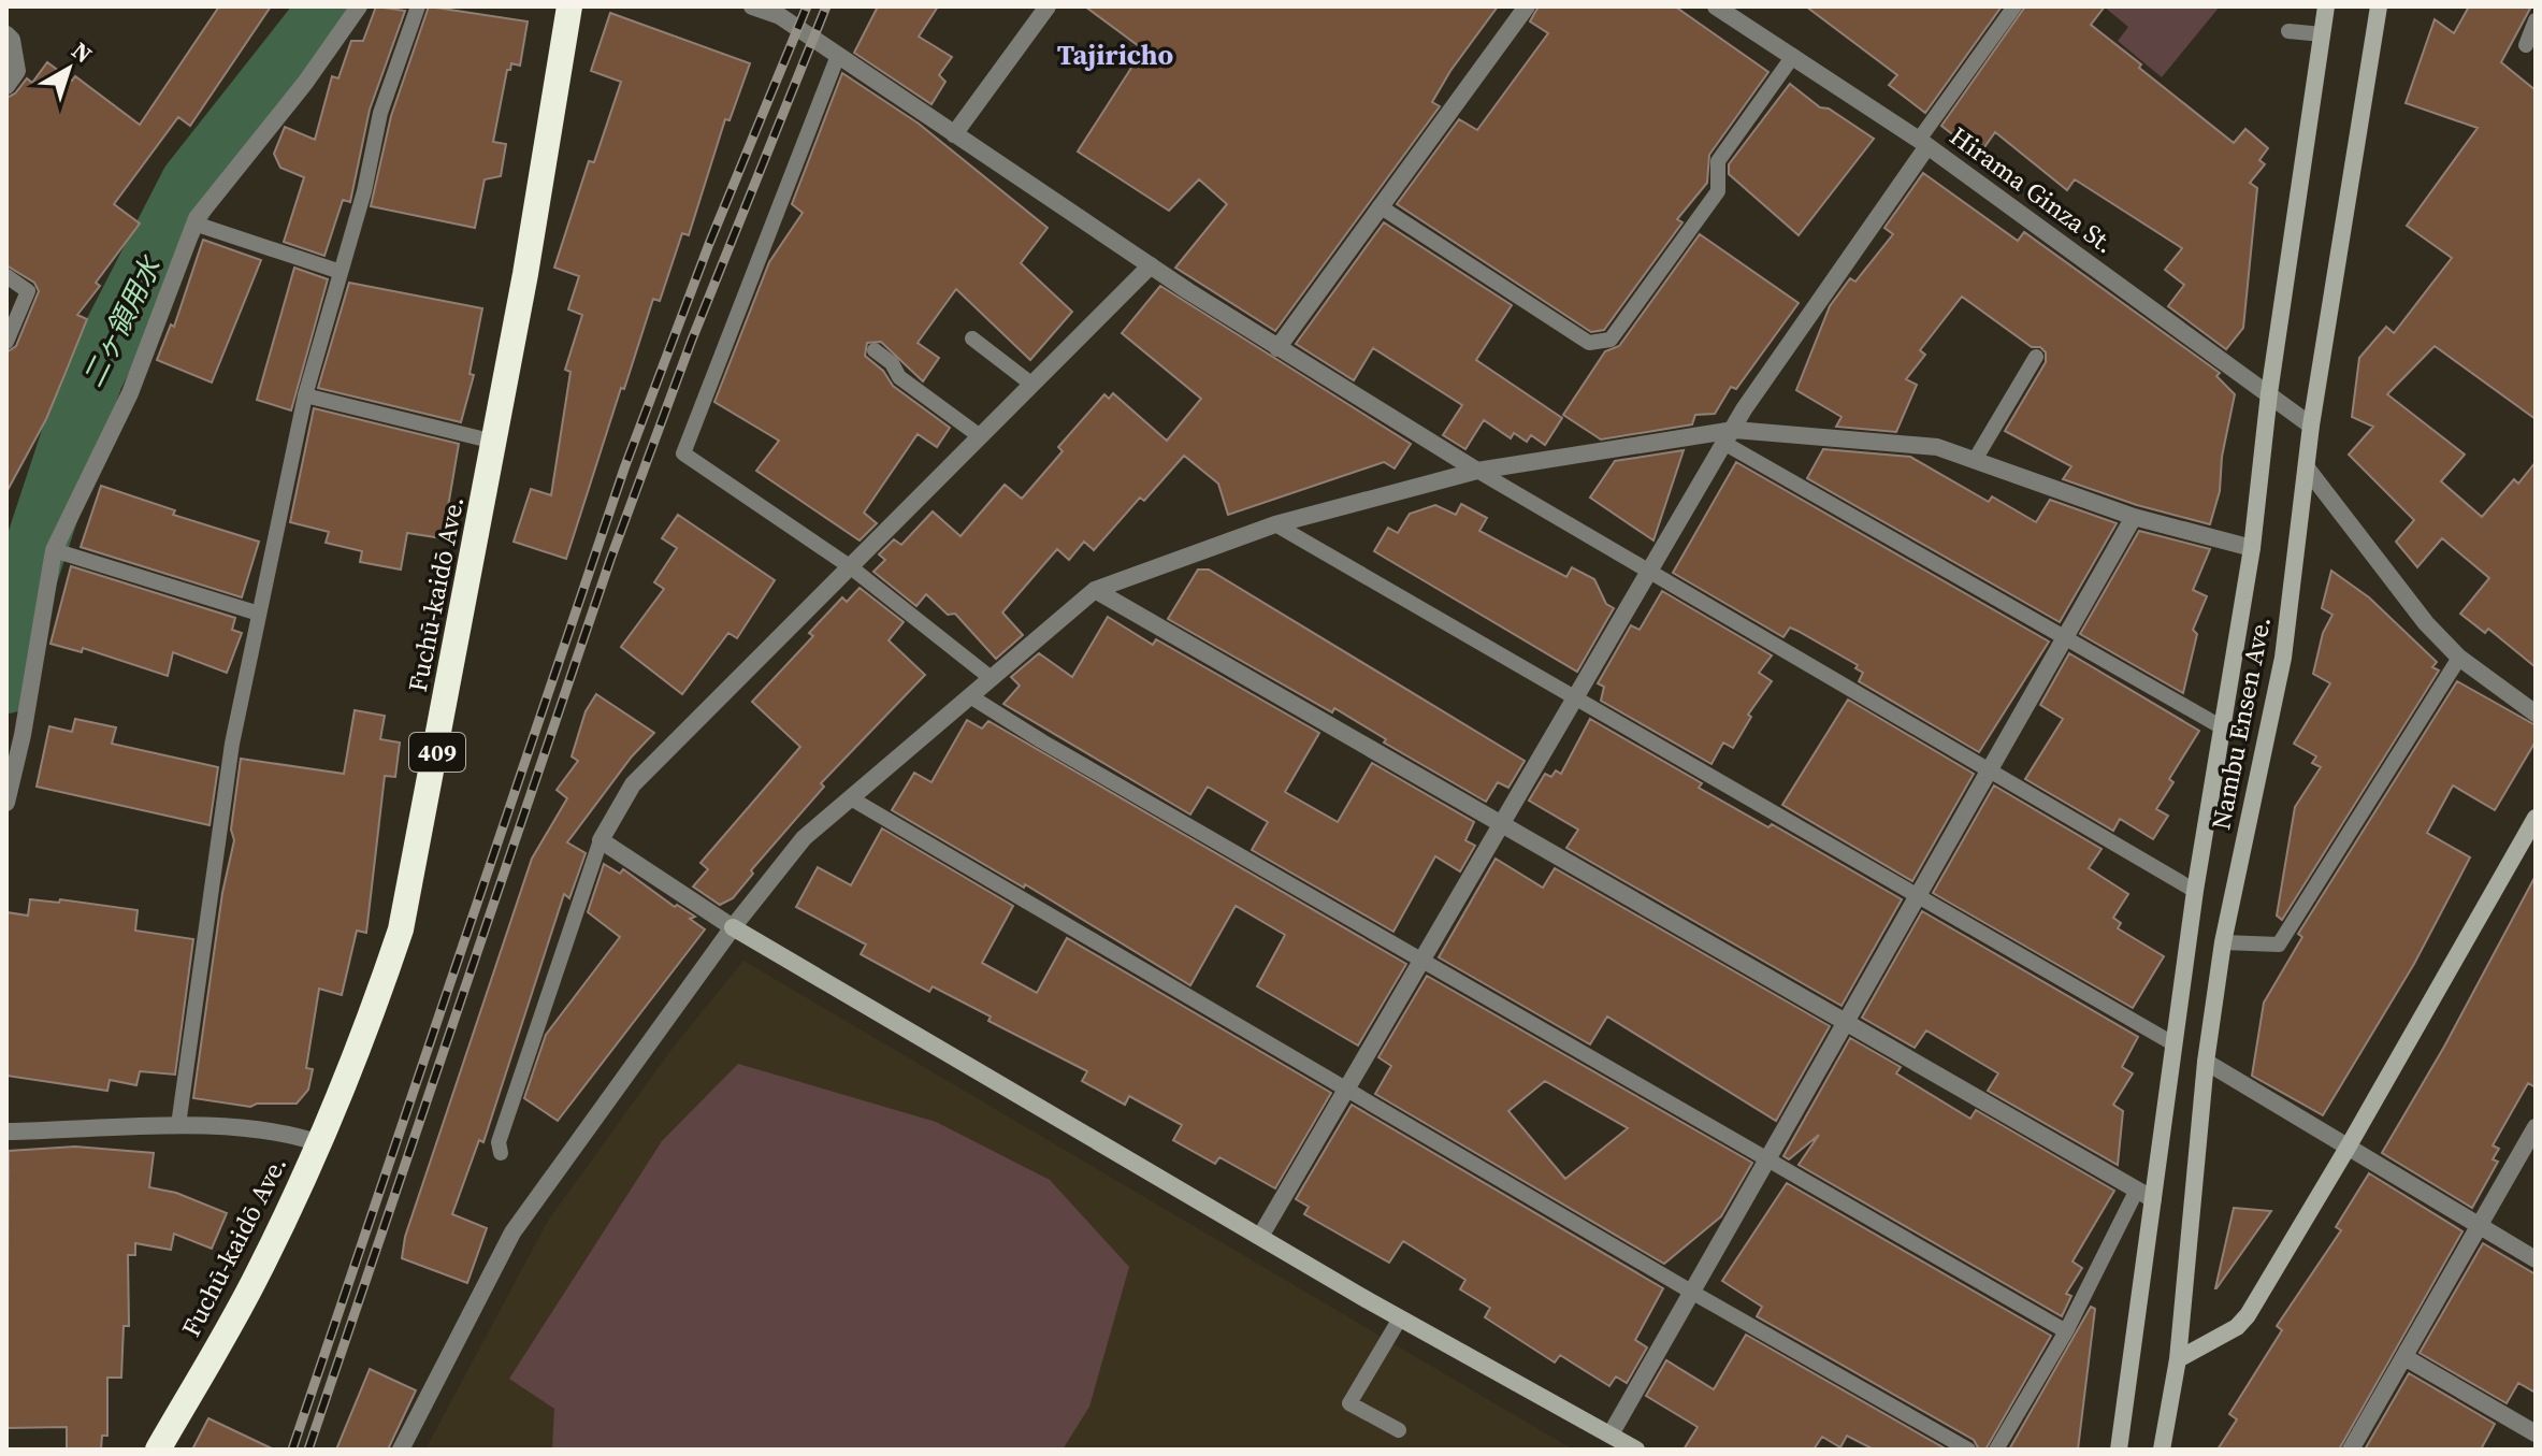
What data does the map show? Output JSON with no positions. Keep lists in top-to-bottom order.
{
  "streets": {
    "highway": ["Fuchū-kaidō Ave.", "409"],
    "street": ["Hirama Ginza St.", "Nambu Ensen Ave."]
  },
  "crossings": [
    ["Hirama Ginza St.", "Nambu Ensen Ave."]
  ],
  "districts": ["Tajiricho"],
  "water": ["二ヶ領用水"],
  "north": "top right"
}
